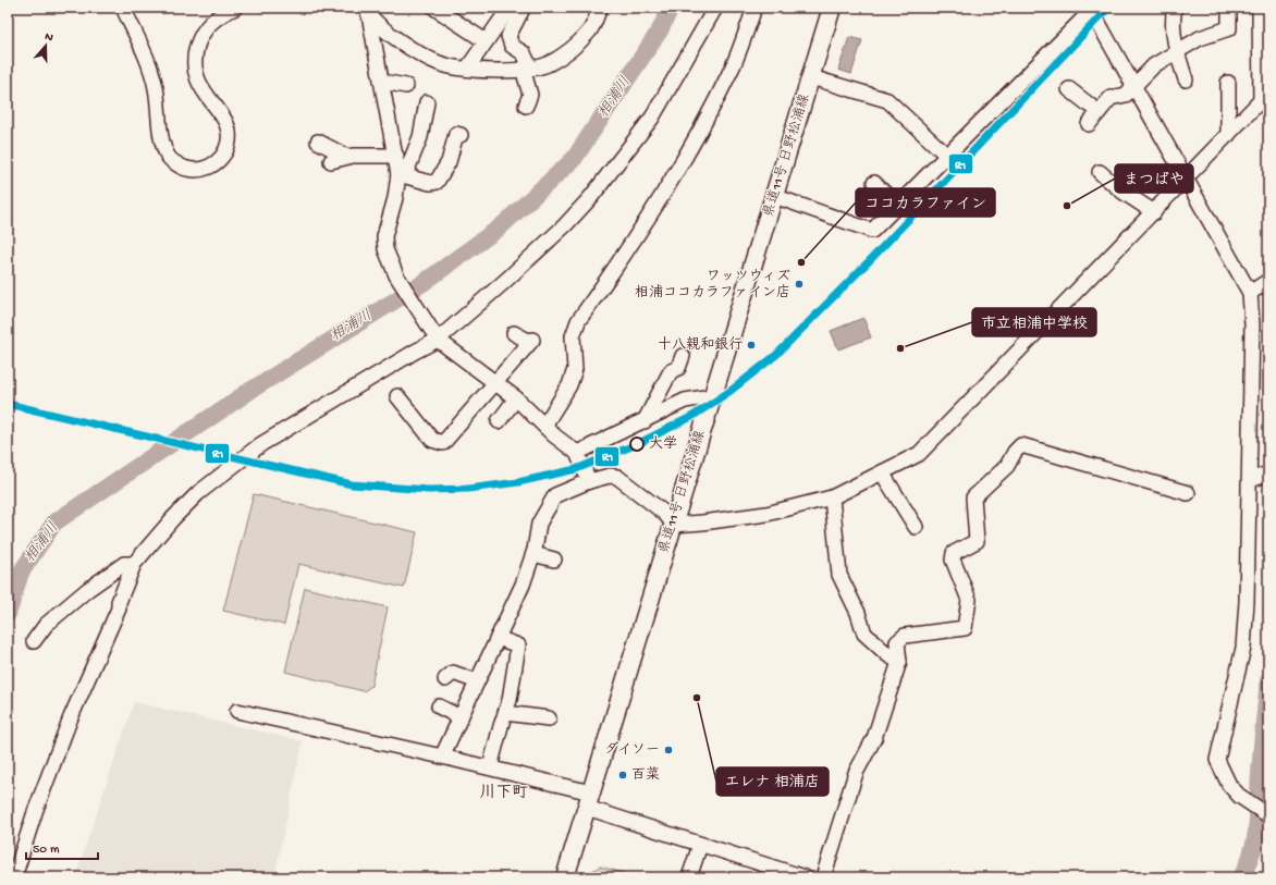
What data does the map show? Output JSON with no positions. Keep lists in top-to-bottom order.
{
  "streets": {
    "main road": ["県道11号 日野松浦線"]
  },
  "districts": ["川下町"],
  "water": ["相浦川"],
  "places": [
    "まつばや",
    "ココカラファイン",
    "ワッツウィズ 相浦ココカラファイン店",
    "十八親和銀行",
    "市立相浦中学校",
    "大学",
    "エレナ 相浦店",
    "ダイソー",
    "百菜"
  ],
  "lines": ["transit line R1"],
  "scale_bar": "50 m",
  "north": "top"
}
